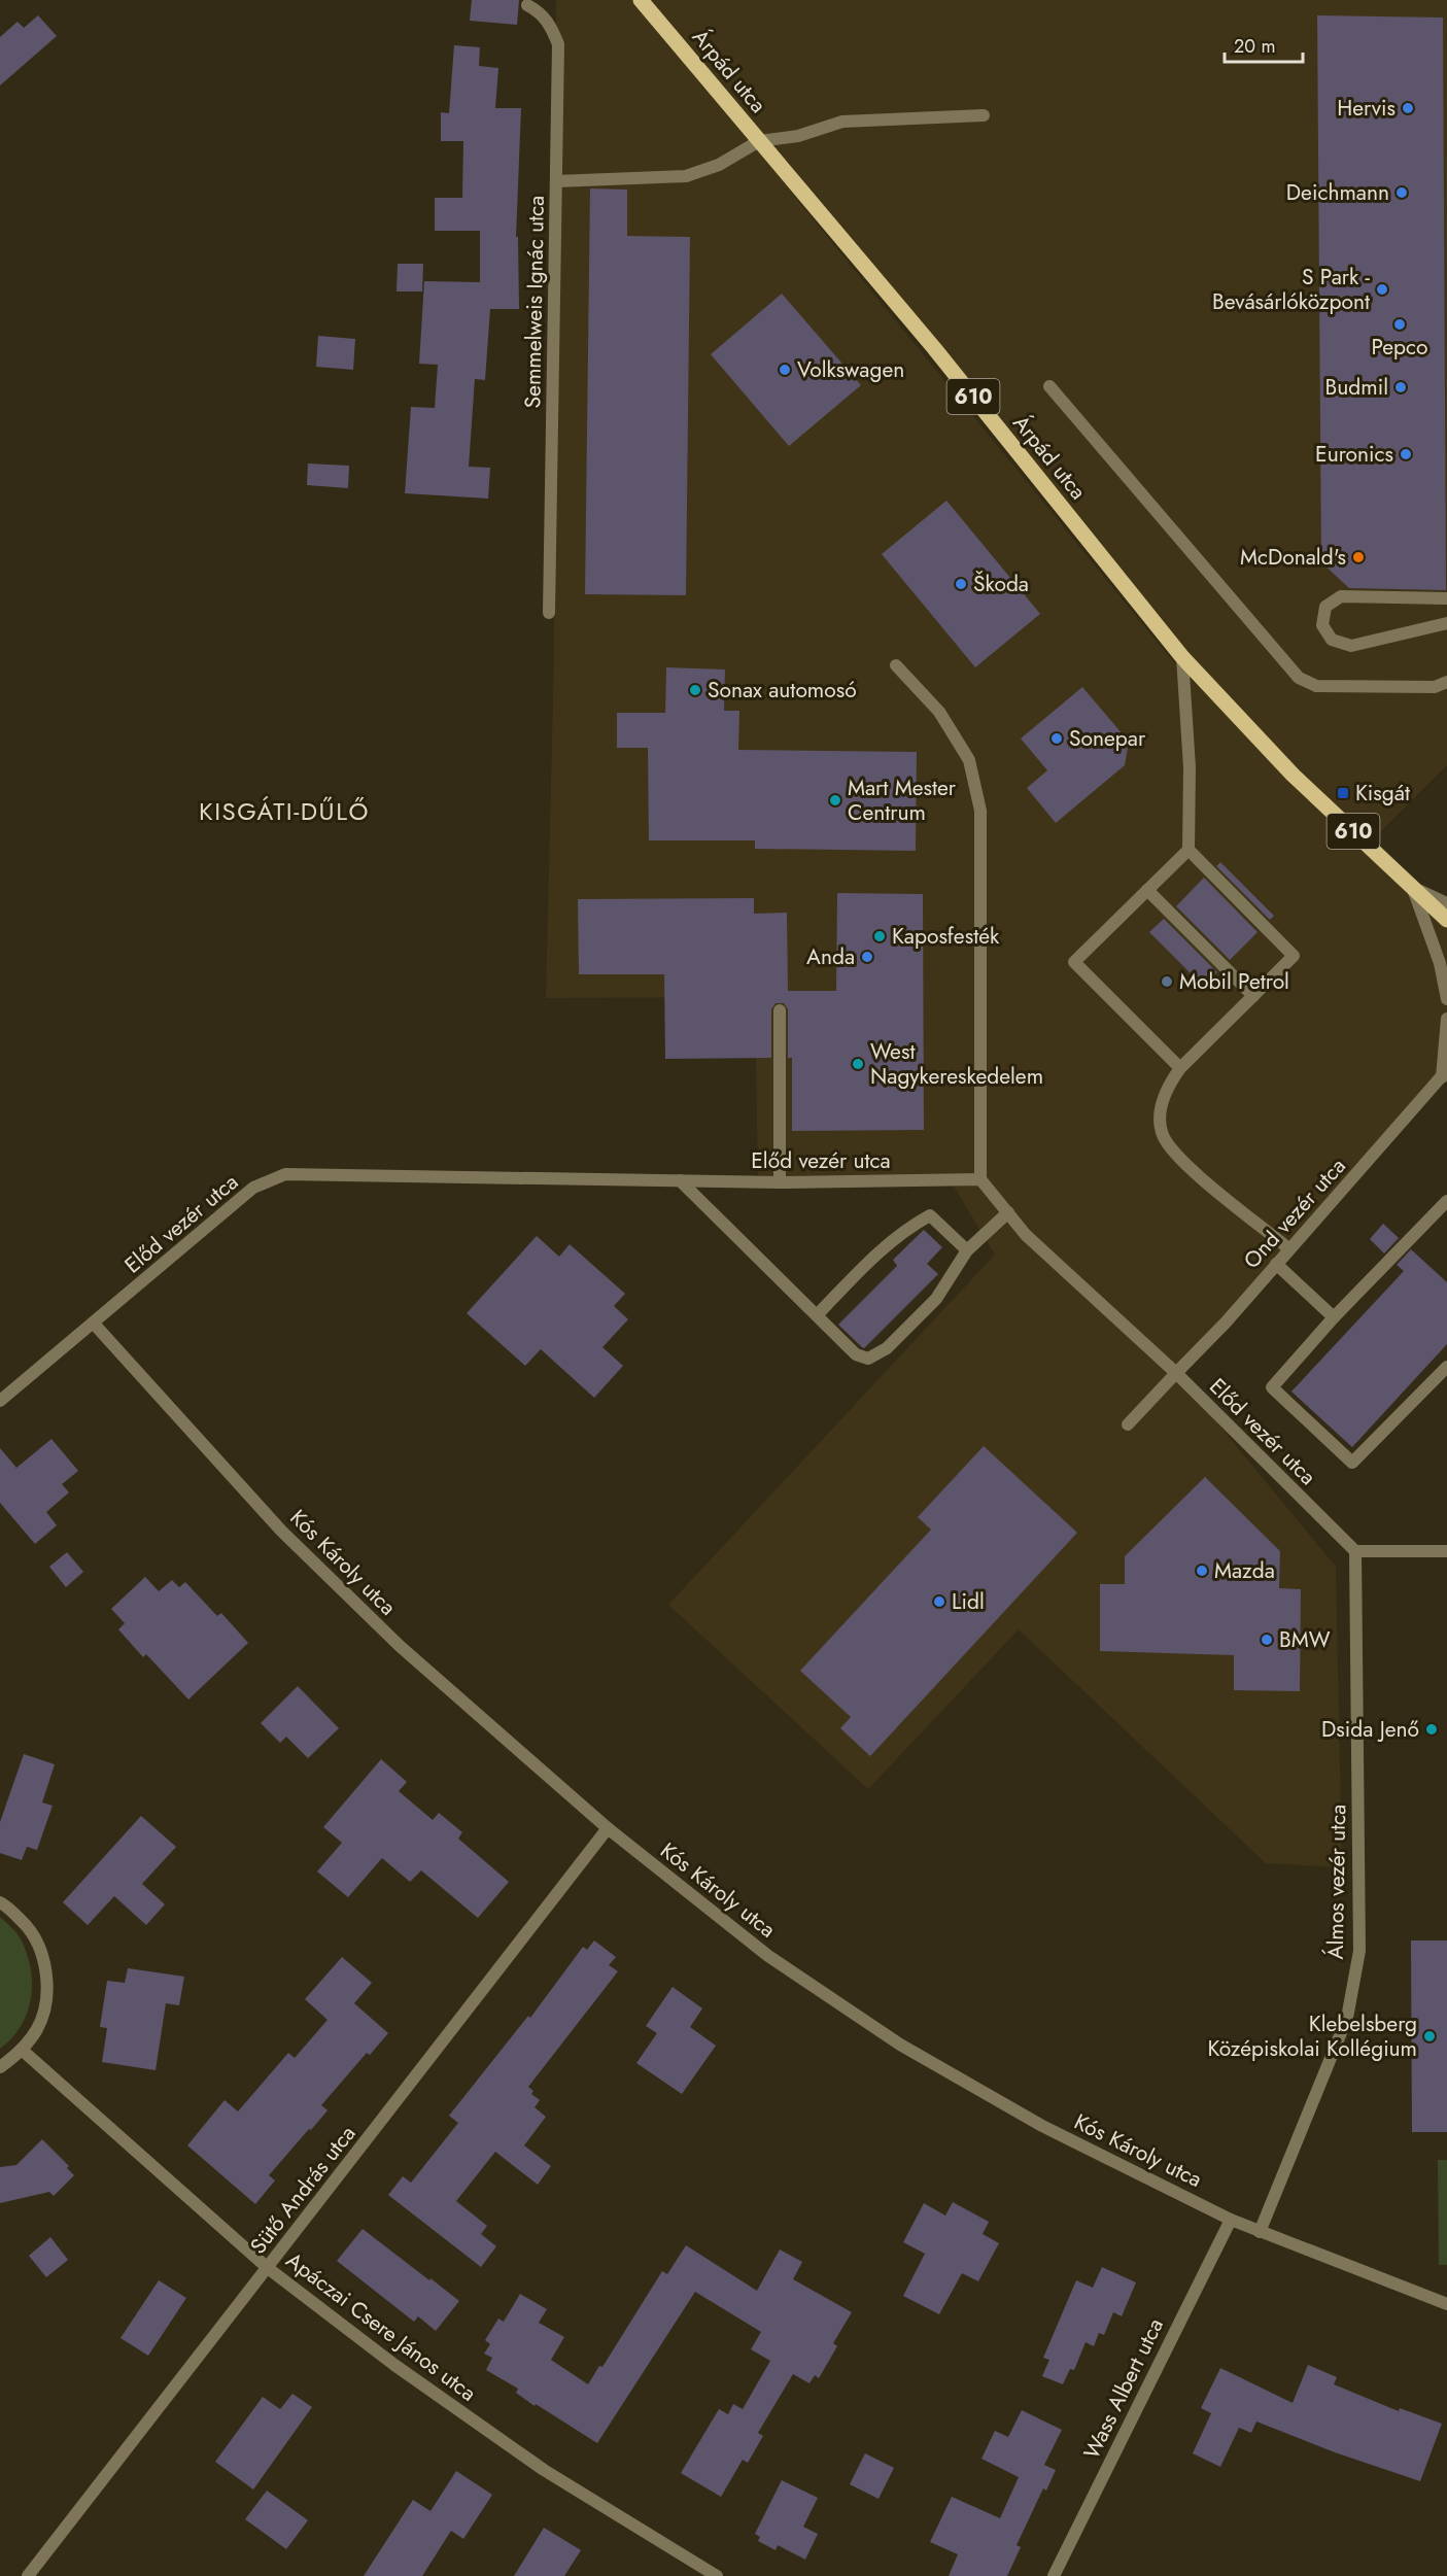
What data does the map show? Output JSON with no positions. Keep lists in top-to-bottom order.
{
  "streets": {
    "main road": ["Árpád utca", "610"],
    "street": [
      "Semmelweis Ignác utca",
      "Előd vezér utca",
      "Ond vezér utca",
      "Kós Károly utca",
      "Álmos vezér utca",
      "Sütő András utca",
      "Apáczai Csere János utca",
      "Wass Albert utca"
    ]
  },
  "crossings": [
    ["Előd vezér utca", "Ond vezér utca"],
    ["Előd vezér utca", "Kós Károly utca"],
    ["Előd vezér utca", "Álmos vezér utca"],
    ["Kós Károly utca", "Álmos vezér utca"],
    ["Kós Károly utca", "Sütő András utca"],
    ["Kós Károly utca", "Wass Albert utca"],
    ["Sütő András utca", "Apáczai Csere János utca"]
  ],
  "districts": ["KISGÁTI-DŰLŐ"],
  "places": {
    "other": [
      "Hervis",
      "Deichmann",
      "S Park - Bevásárlóközpont",
      "Pepco",
      "Volkswagen",
      "Budmil",
      "Euronics",
      "McDonald's",
      "Škoda",
      "Sonax automosó",
      "Sonepar",
      "Mart Mester Centrum",
      "Kaposfesték",
      "Anda",
      "Mobil Petrol",
      "West Nagykereskedelem",
      "Mazda",
      "Lidl",
      "BMW",
      "Dsida Jenő",
      "Klebelsberg Középiskolai Kollégium"
    ],
    "transit": ["Kisgát"]
  },
  "scale_bar": "20 m"
}
